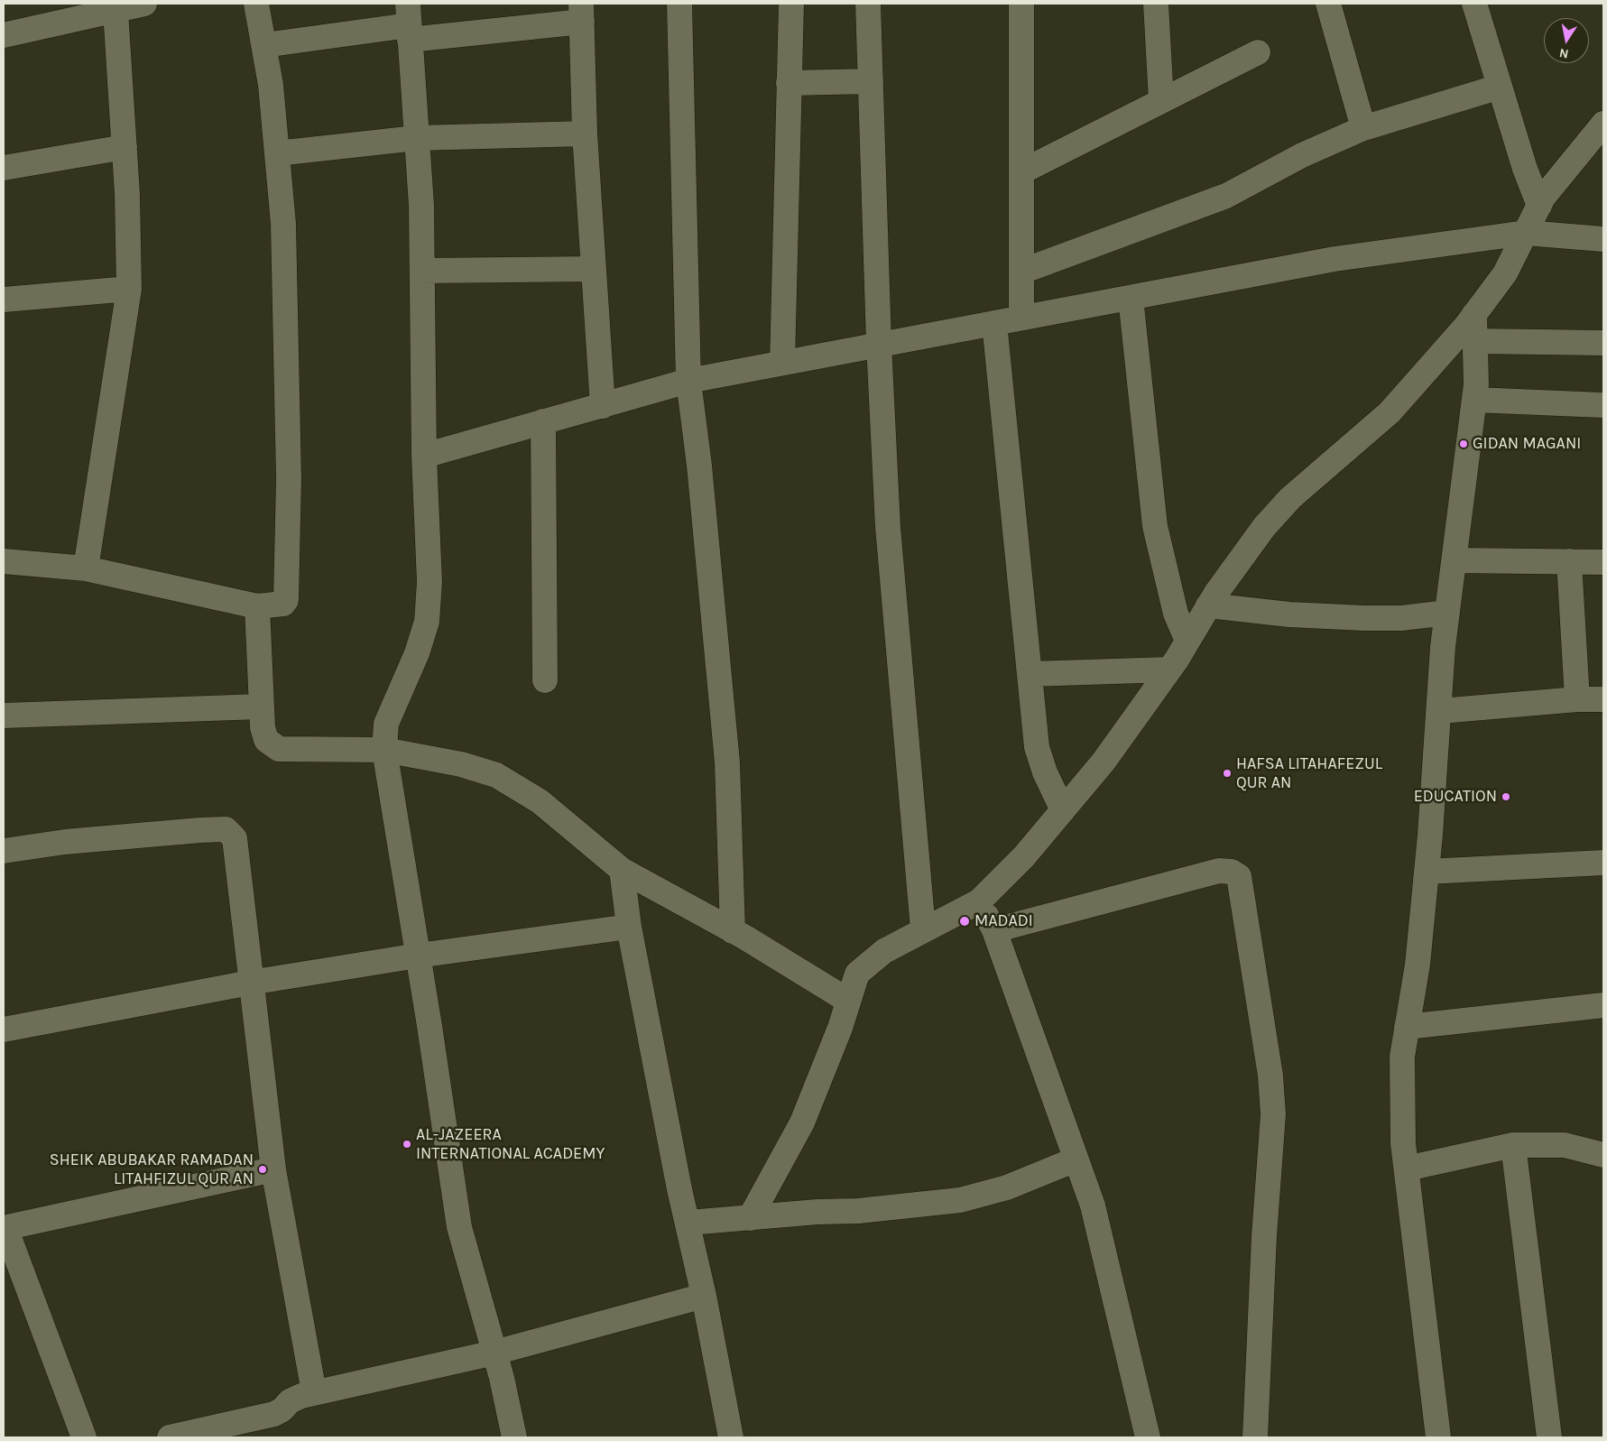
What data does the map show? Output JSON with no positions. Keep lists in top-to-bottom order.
{
  "places": [
    "GIDAN MAGANI",
    "HAFSA LITAHAFEZUL QUR AN",
    "EDUCATION",
    "MADADI",
    "AL-JAZEERA INTERNATIONAL ACADEMY",
    "SHEIK ABUBAKAR RAMADAN LITAHFIZUL QUR AN"
  ],
  "north": "bottom"
}
